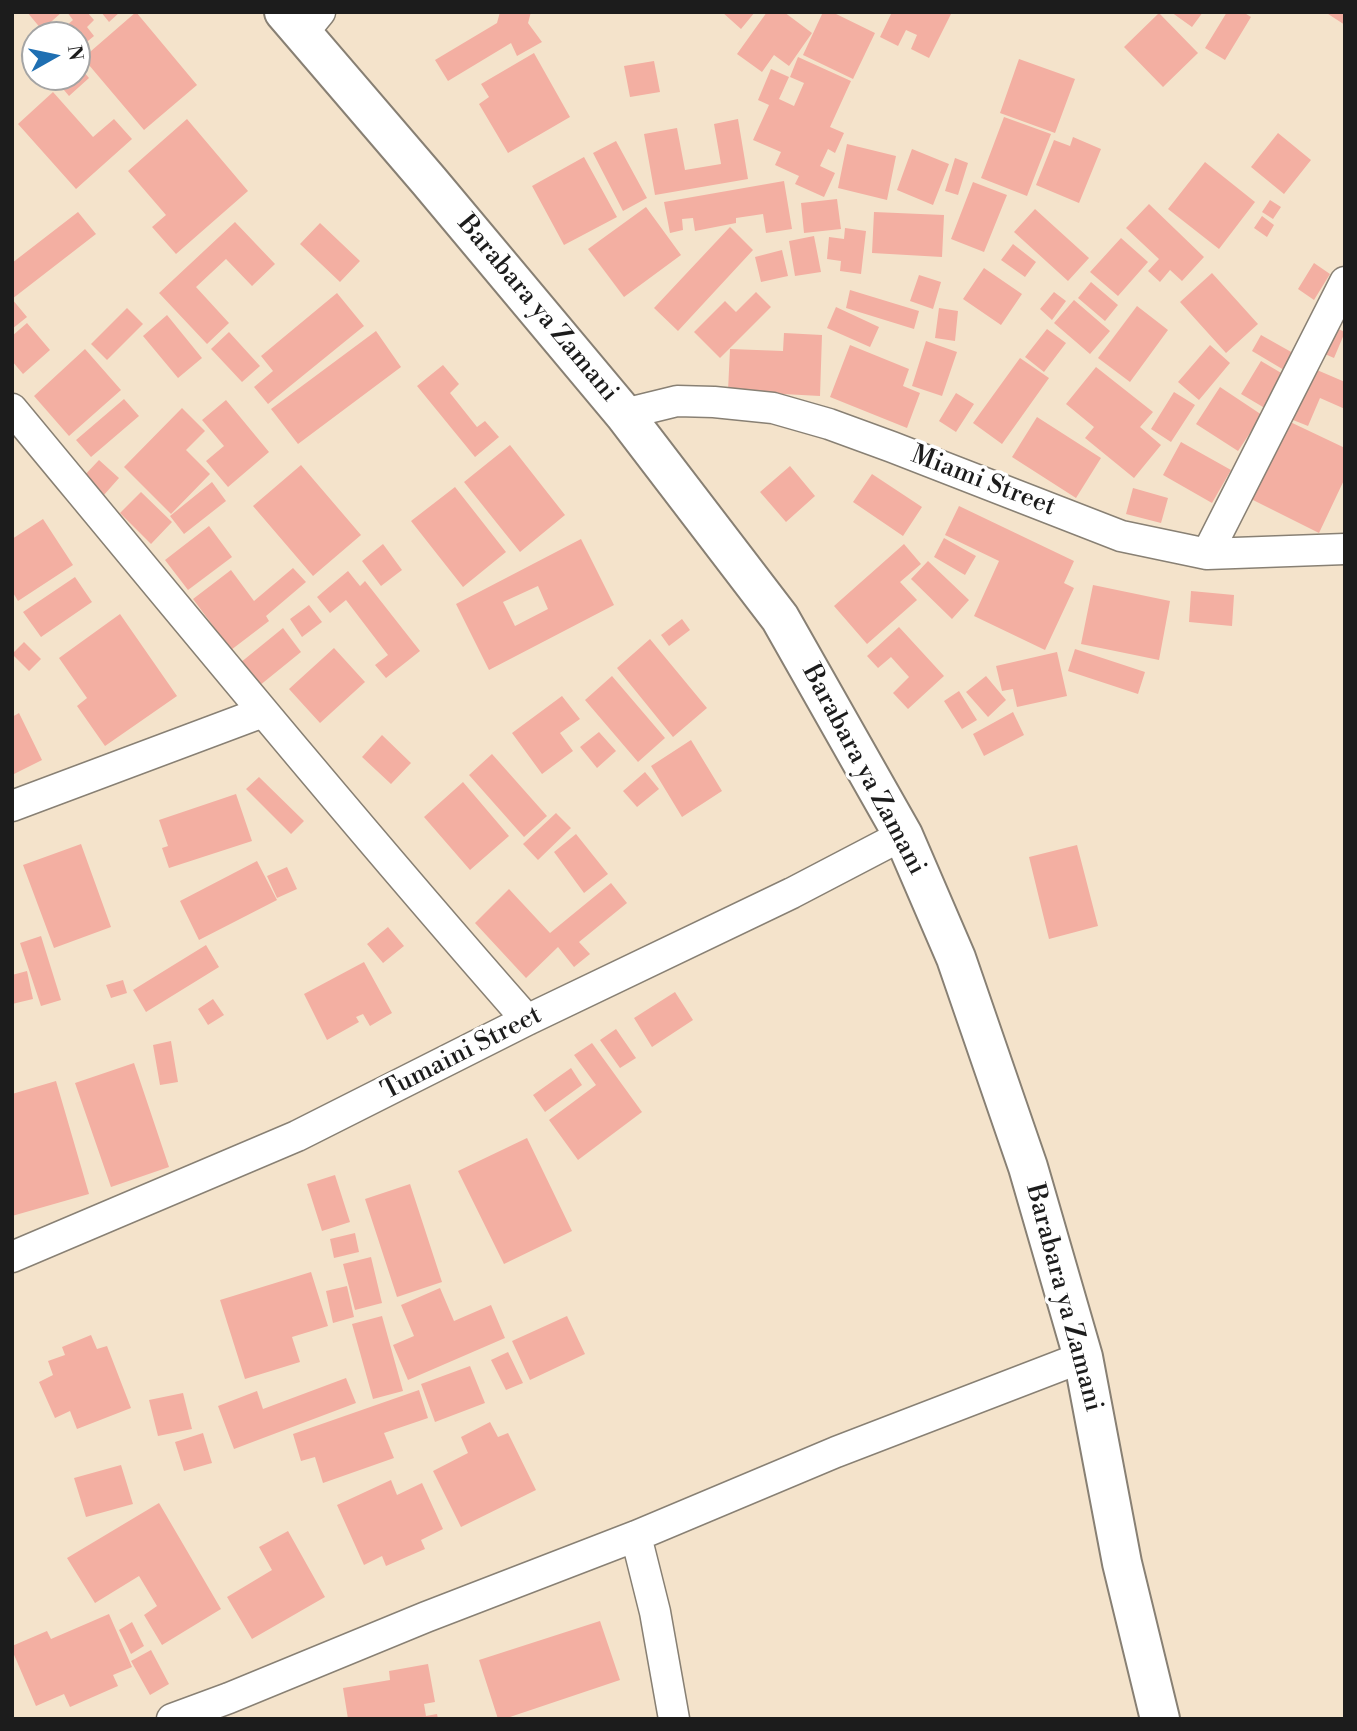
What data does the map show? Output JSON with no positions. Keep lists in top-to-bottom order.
{
  "streets": {
    "street": ["Barabara ya Zamani", "Miami Street", "Tumaini Street"]
  },
  "crossings": [
    ["Barabara ya Zamani", "Miami Street"],
    ["Barabara ya Zamani", "Tumaini Street"]
  ],
  "north": "right"
}
